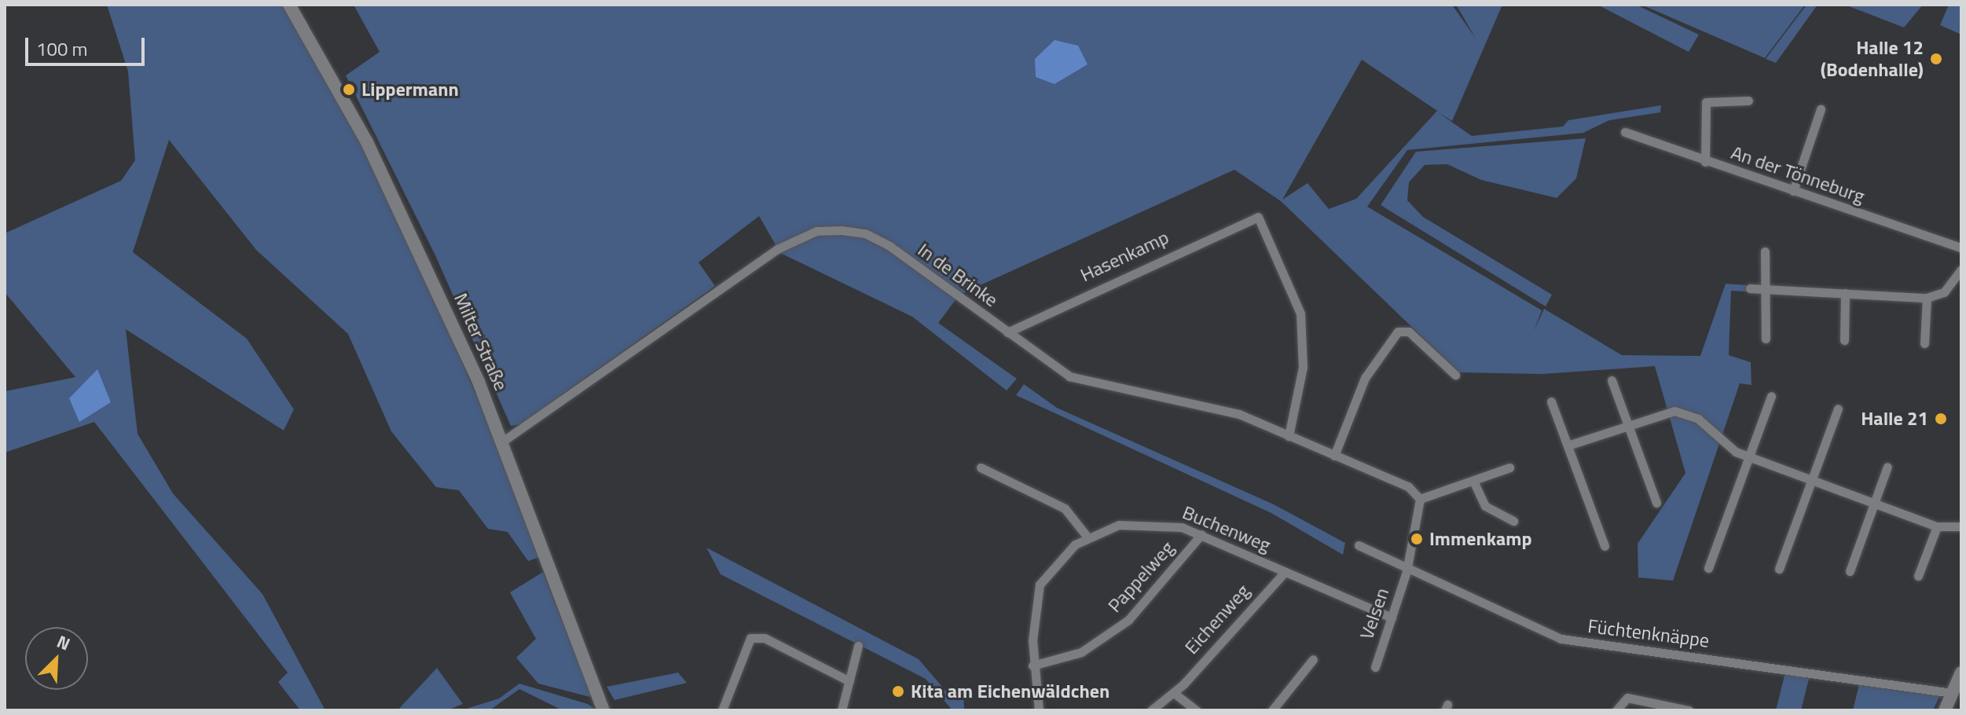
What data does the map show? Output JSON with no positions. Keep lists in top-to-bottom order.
{
  "streets": {
    "main road": ["Milter Straße"],
    "street": [
      "An der Tönneburg",
      "Hasenkamp",
      "In de Brinke",
      "Buchenweg",
      "Pappelweg",
      "Velsen",
      "Eichenweg",
      "Füchtenknäppe"
    ]
  },
  "crossings": [
    ["Hasenkamp", "In de Brinke"],
    ["In de Brinke", "Milter Straße"],
    ["Buchenweg", "Pappelweg"],
    ["Buchenweg", "Eichenweg"],
    ["Velsen", "Füchtenknäppe"]
  ],
  "places": [
    "Halle 12 (Bodenhalle)",
    "Lippermann",
    "Halle 21",
    "Immenkamp",
    "Kita am Eichenwäldchen"
  ],
  "scale_bar": "100 m",
  "north": "top right"
}
